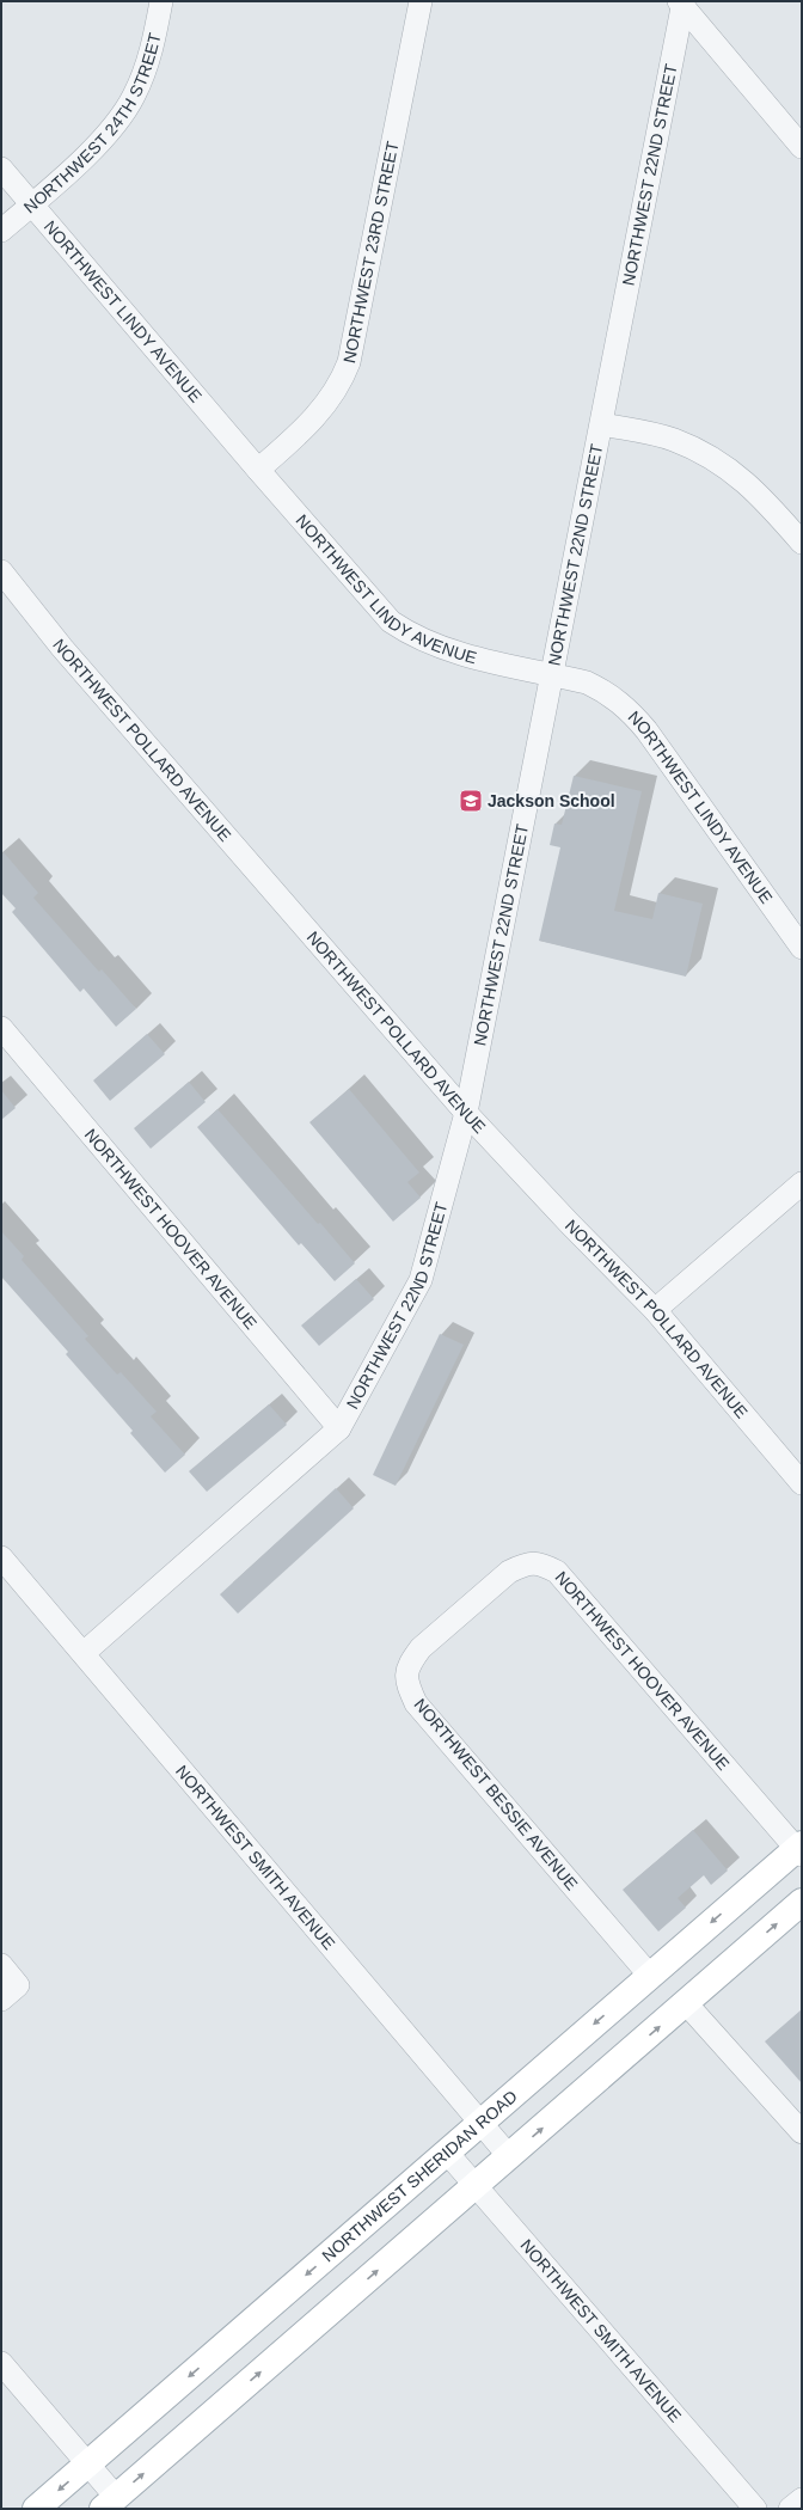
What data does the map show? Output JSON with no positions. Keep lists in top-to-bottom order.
{
  "streets": {
    "main road": ["NORTHWEST SHERIDAN ROAD"],
    "street": [
      "NORTHWEST 24TH STREET",
      "NORTHWEST 22ND STREET",
      "NORTHWEST 23RD STREET",
      "NORTHWEST LINDY AVENUE",
      "NORTHWEST POLLARD AVENUE",
      "NORTHWEST HOOVER AVENUE",
      "NORTHWEST BESSIE AVENUE",
      "NORTHWEST SMITH AVENUE"
    ]
  },
  "crossings": [
    ["NORTHWEST 24TH STREET", "NORTHWEST LINDY AVENUE"],
    ["NORTHWEST 22ND STREET", "NORTHWEST LINDY AVENUE"],
    ["NORTHWEST 22ND STREET", "NORTHWEST POLLARD AVENUE"],
    ["NORTHWEST 22ND STREET", "NORTHWEST HOOVER AVENUE"],
    ["NORTHWEST 22ND STREET", "NORTHWEST SMITH AVENUE"],
    ["NORTHWEST 23RD STREET", "NORTHWEST LINDY AVENUE"],
    ["NORTHWEST HOOVER AVENUE", "NORTHWEST BESSIE AVENUE"],
    ["NORTHWEST HOOVER AVENUE", "NORTHWEST SHERIDAN ROAD"],
    ["NORTHWEST BESSIE AVENUE", "NORTHWEST SHERIDAN ROAD"],
    ["NORTHWEST SMITH AVENUE", "NORTHWEST SHERIDAN ROAD"]
  ],
  "places": {
    "school or university": ["Jackson School"]
  }
}
